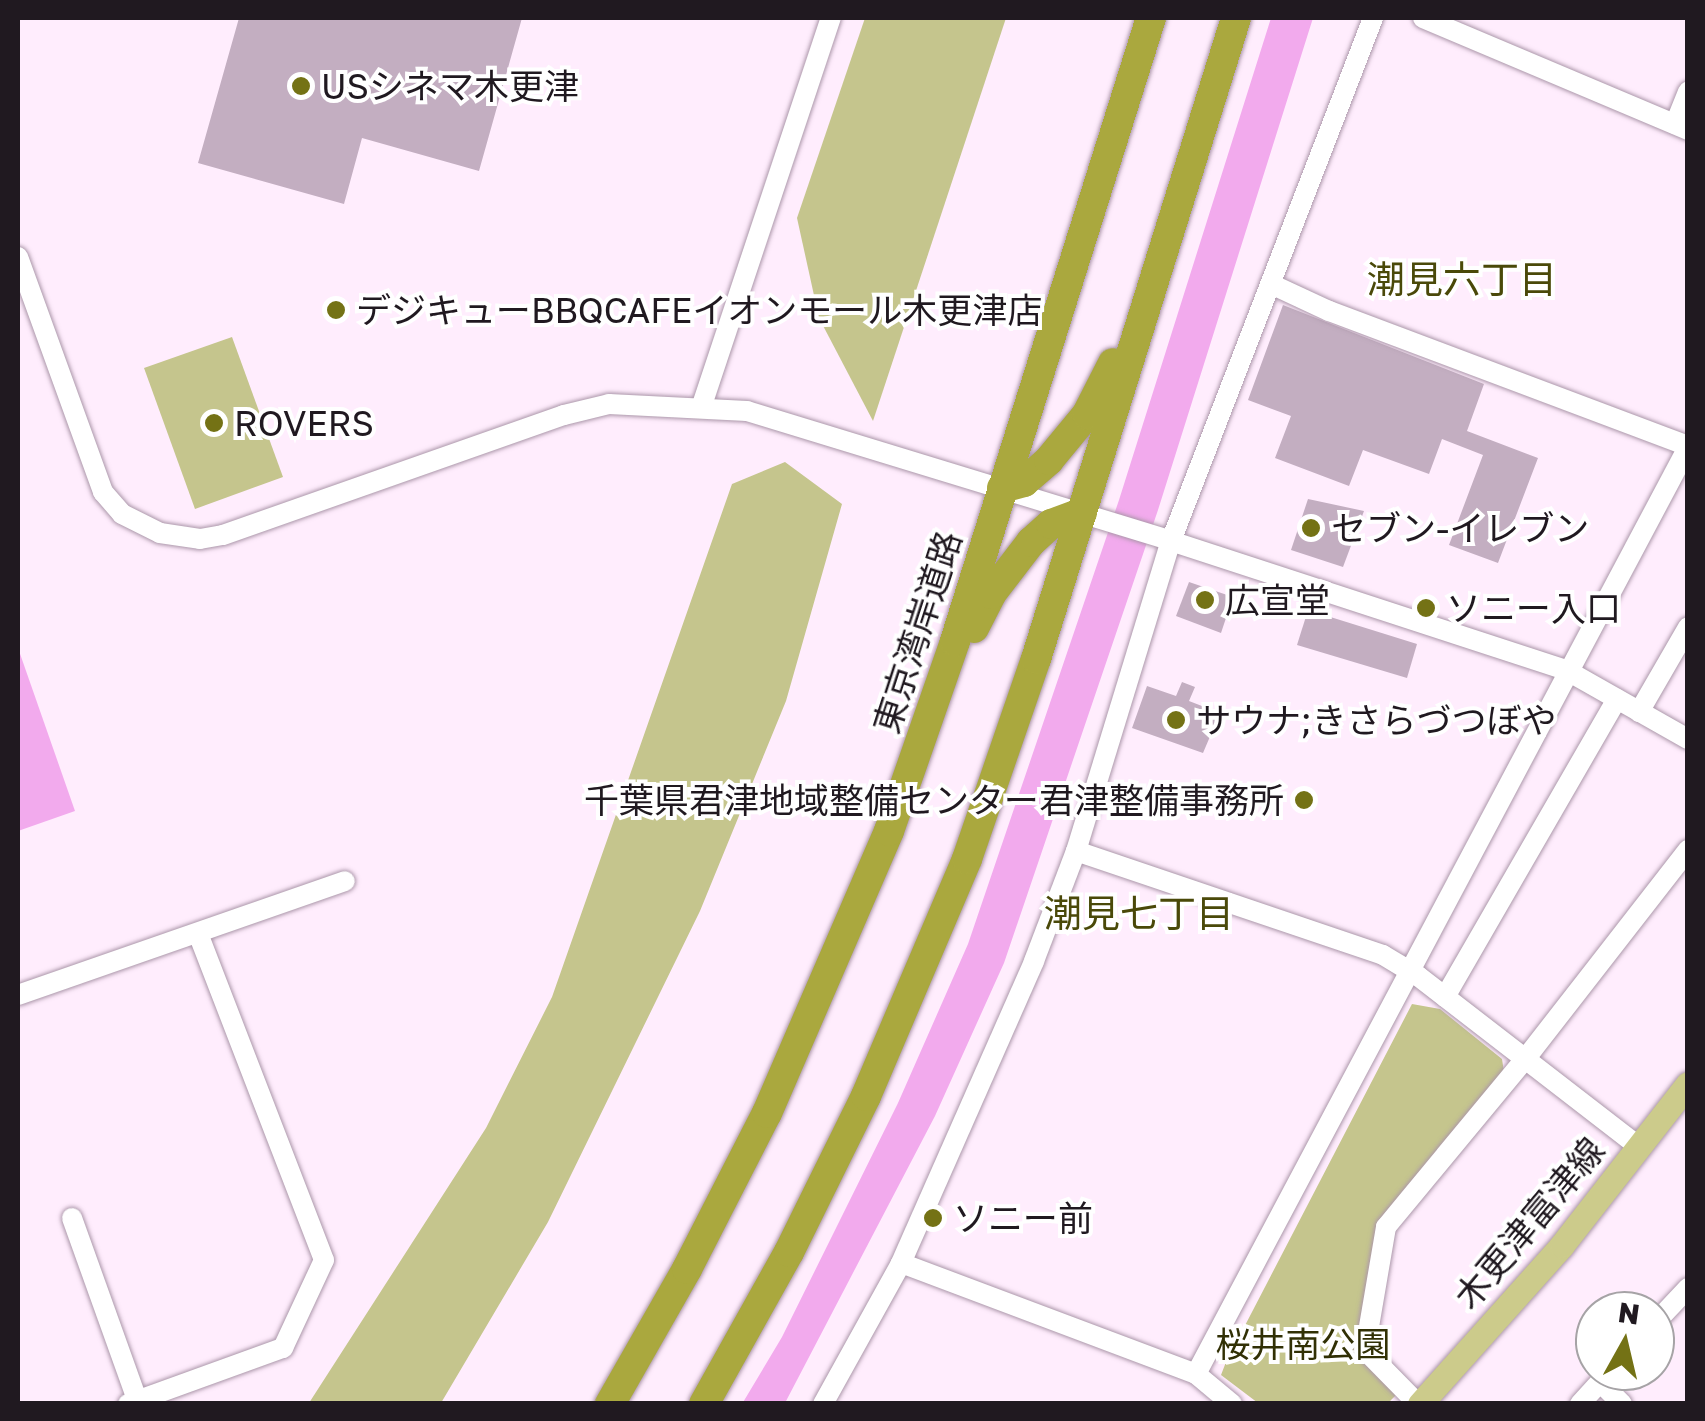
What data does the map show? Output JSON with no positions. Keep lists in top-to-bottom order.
{
  "streets": {
    "highway": ["東京湾岸道路"],
    "main road": ["木更津富津線"]
  },
  "districts": ["潮見六丁目", "潮見七丁目"],
  "parks": ["桜井南公園"],
  "places": [
    "USシネマ木更津",
    "デジキューBBQCAFEイオンモール木更津店",
    "ROVERS",
    "セブン-イレブン",
    "広宣堂",
    "ソニー入口",
    "サウナ;きさらづつぼや",
    "千葉県君津地域整備センター君津整備事務所",
    "ソニー前"
  ],
  "north": "top"
}
